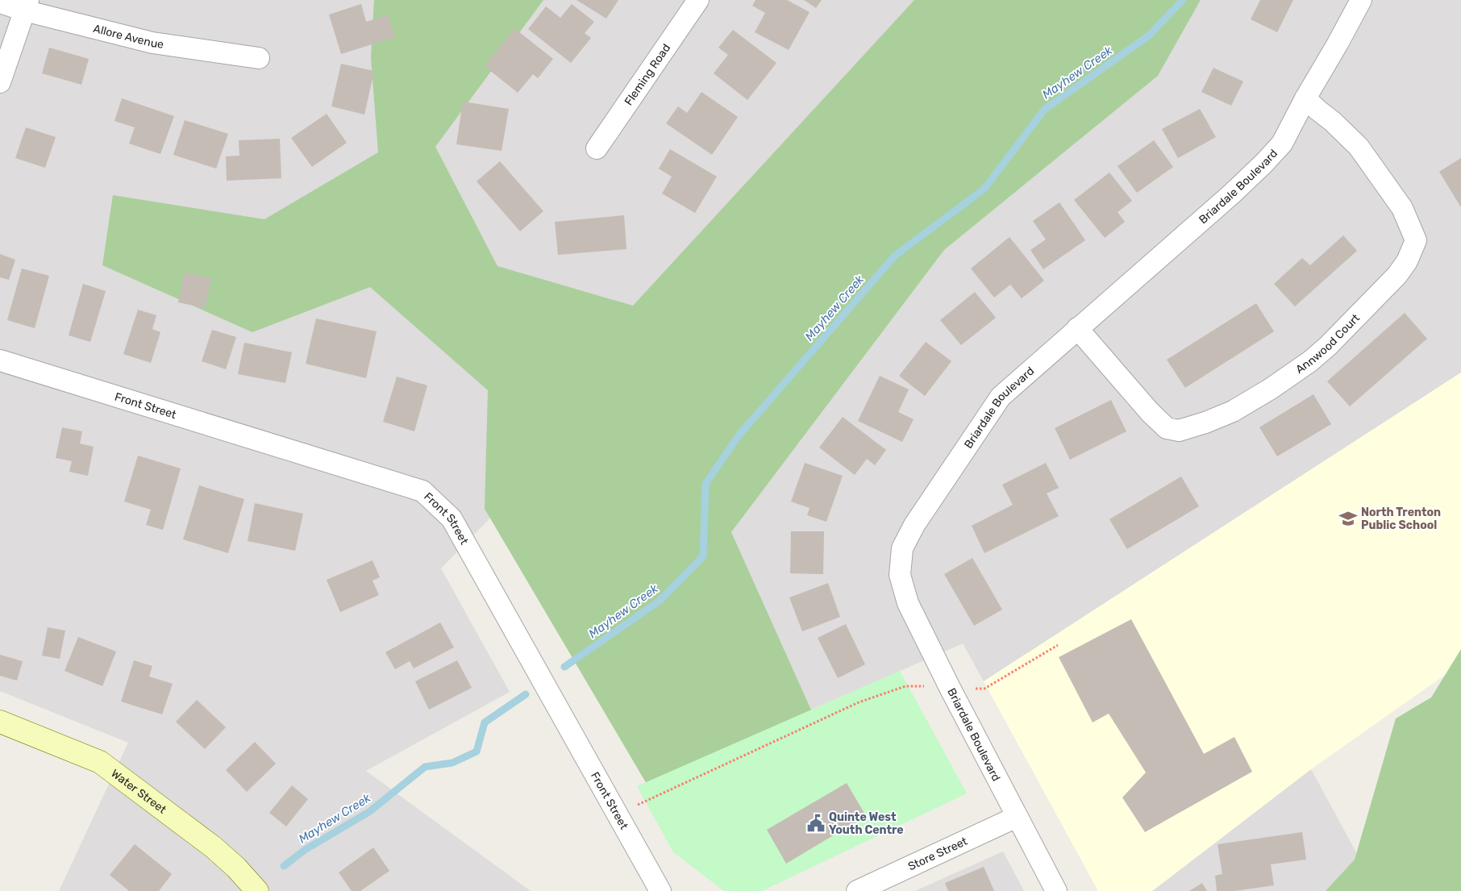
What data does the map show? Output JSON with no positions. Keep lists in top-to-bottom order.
{
  "streets": {
    "main road": ["Water Street"],
    "street": [
      "Allore Avenue",
      "Fleming Road",
      "Briardale Boulevard",
      "Annwood Court",
      "Front Street",
      "Store Street"
    ]
  },
  "crossings": [
    ["Briardale Boulevard", "Annwood Court"],
    ["Briardale Boulevard", "Store Street"]
  ],
  "water": ["Mayhew Creek"],
  "places": {
    "school or university": ["North Trenton Public School"],
    "public building": ["Quinte West Youth Centre"]
  }
}
